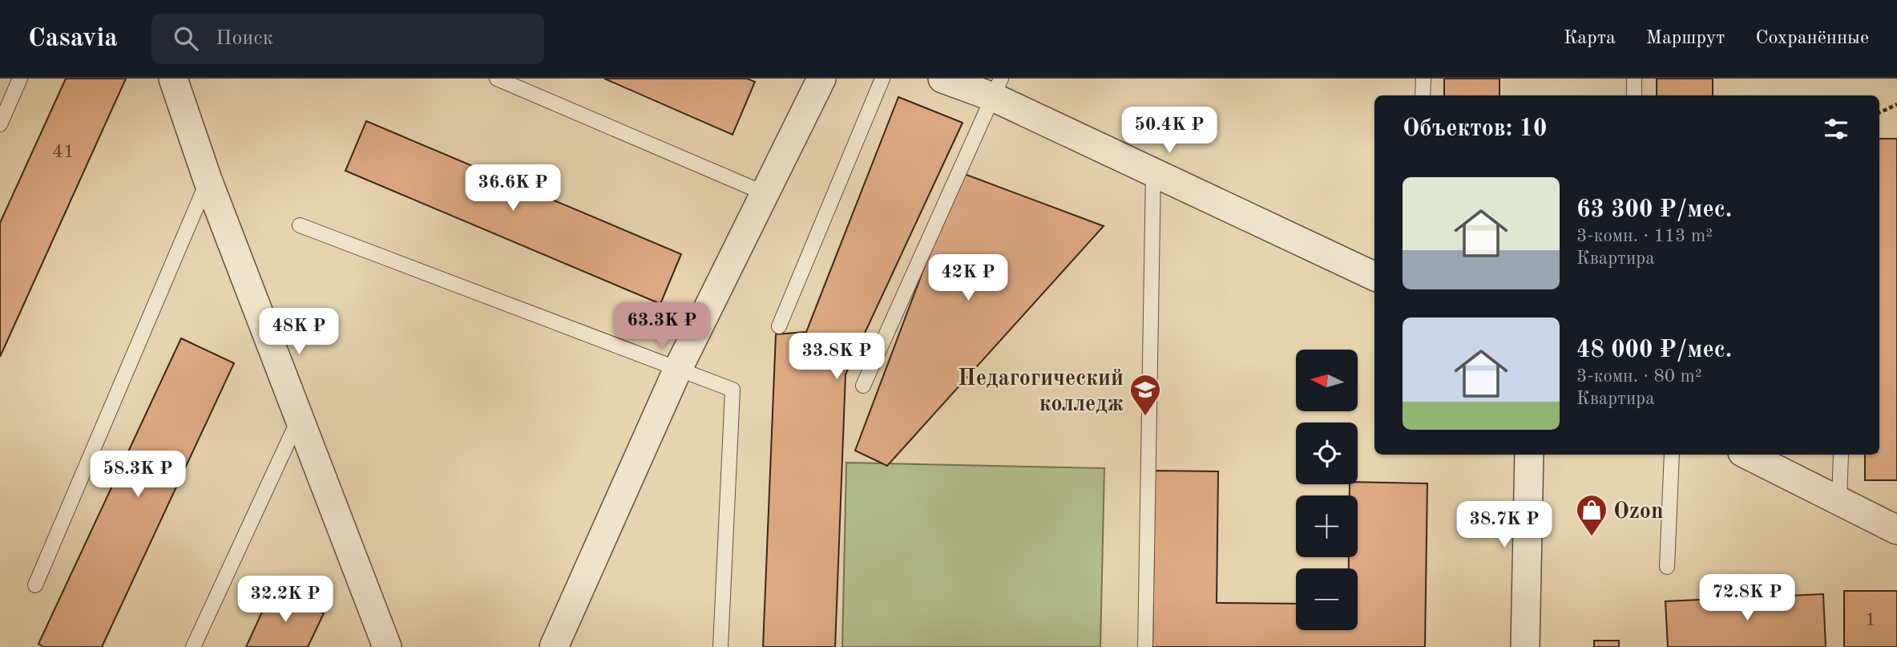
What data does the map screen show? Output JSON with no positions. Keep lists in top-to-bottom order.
{
  "places": {
    "school or university": ["Педагогический колледж"],
    "shop": ["Ozon"]
  },
  "house_numbers": ["41", "1"],
  "north": "left",
  "page": {
    "header": "Casavia",
    "search": "Поиск",
    "nav": ["Карта", "Маршрут", "Сохранённые"],
    "heading": "Объектов: 10",
    "price": [
      "50.4K ₽",
      "36.6K ₽",
      "42K ₽",
      "63.3K ₽",
      "48K ₽",
      "33.8K ₽",
      "58.3K ₽",
      "38.7K ₽",
      "72.8K ₽",
      "32.2K ₽"
    ],
    "list": [
      {
        "name": "63 300 ₽/мес.",
        "note": "3-комн. · 113 m² · Квартира"
      },
      {
        "name": "48 000 ₽/мес.",
        "note": "3-комн. · 80 m² · Квартира"
      }
    ],
    "map_buttons": ["+", "−"]
  }
}
